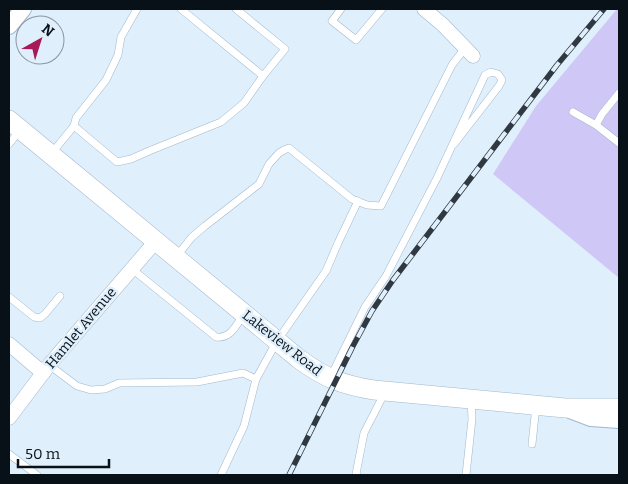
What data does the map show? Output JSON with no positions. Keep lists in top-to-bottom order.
{
  "streets": {
    "main road": ["Lakeview Road"],
    "street": ["Hamlet Avenue"]
  },
  "crossings": [
    ["Hamlet Avenue", "Lakeview Road"]
  ],
  "scale_bar": "50 m",
  "north": "top right"
}
